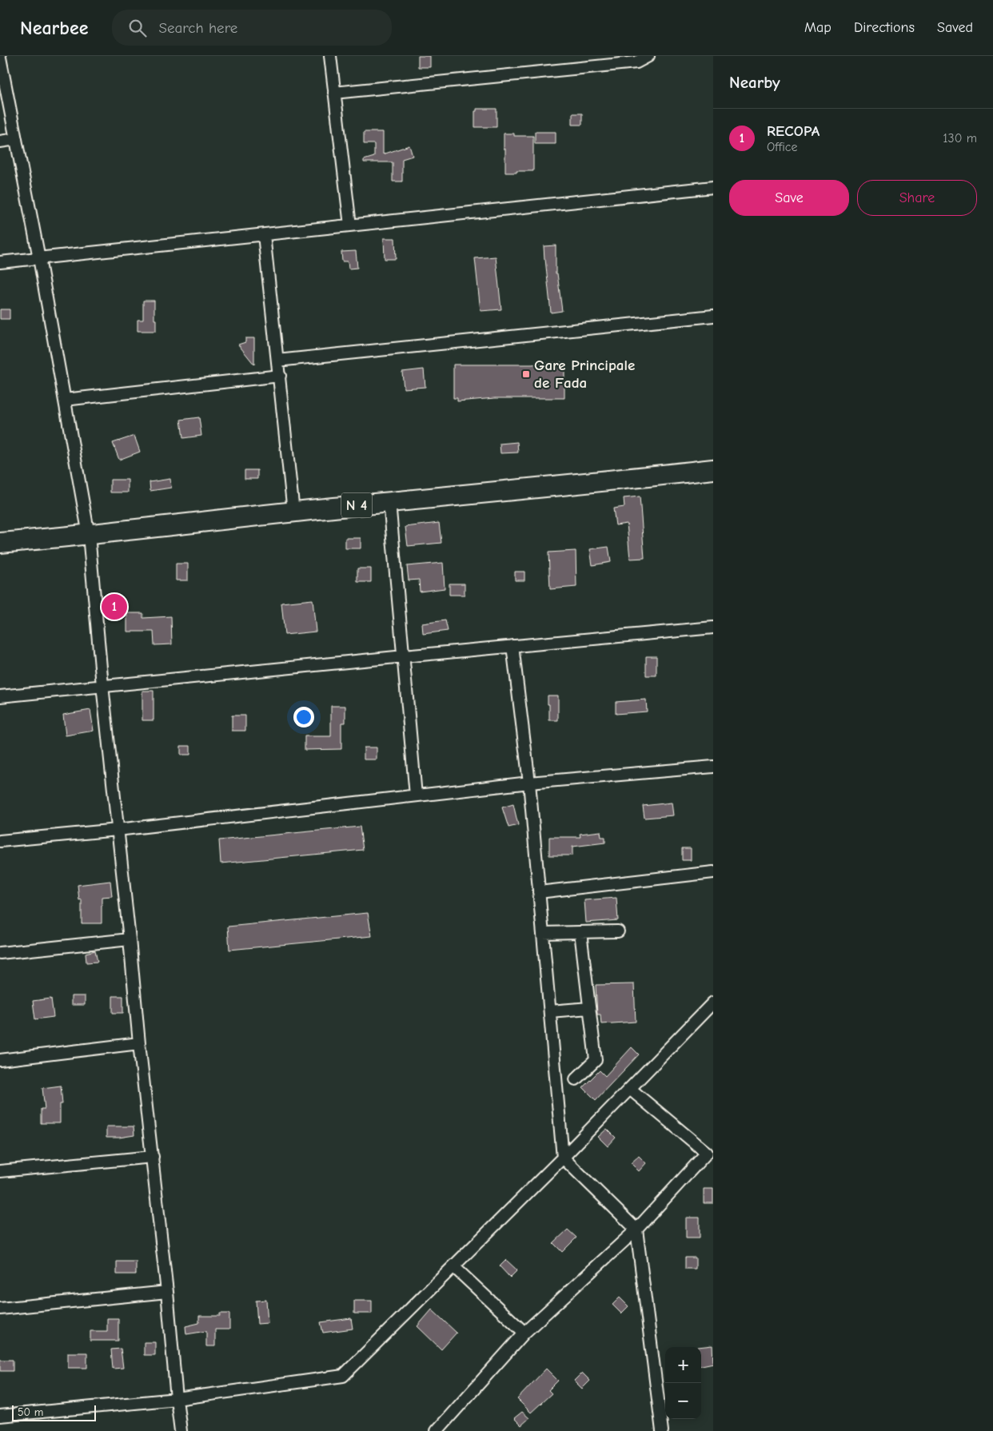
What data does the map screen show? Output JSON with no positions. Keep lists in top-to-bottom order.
{
  "streets": {
    "highway": ["N 4"]
  },
  "places": {
    "transit": ["Gare Principale de Fada"]
  },
  "scale_bar": "50 m",
  "page": {
    "header": "Nearbee",
    "search": "Search here",
    "nav": ["Map", "Directions", "Saved"],
    "heading": "Nearby",
    "list": [
      {
        "mark": "1",
        "name": "RECOPA",
        "note": "Office",
        "value": "130 m"
      }
    ],
    "buttons": ["Save", "Share"],
    "pins": "1",
    "map_buttons": ["+", "−"],
    "scale": "50 m"
  }
}
